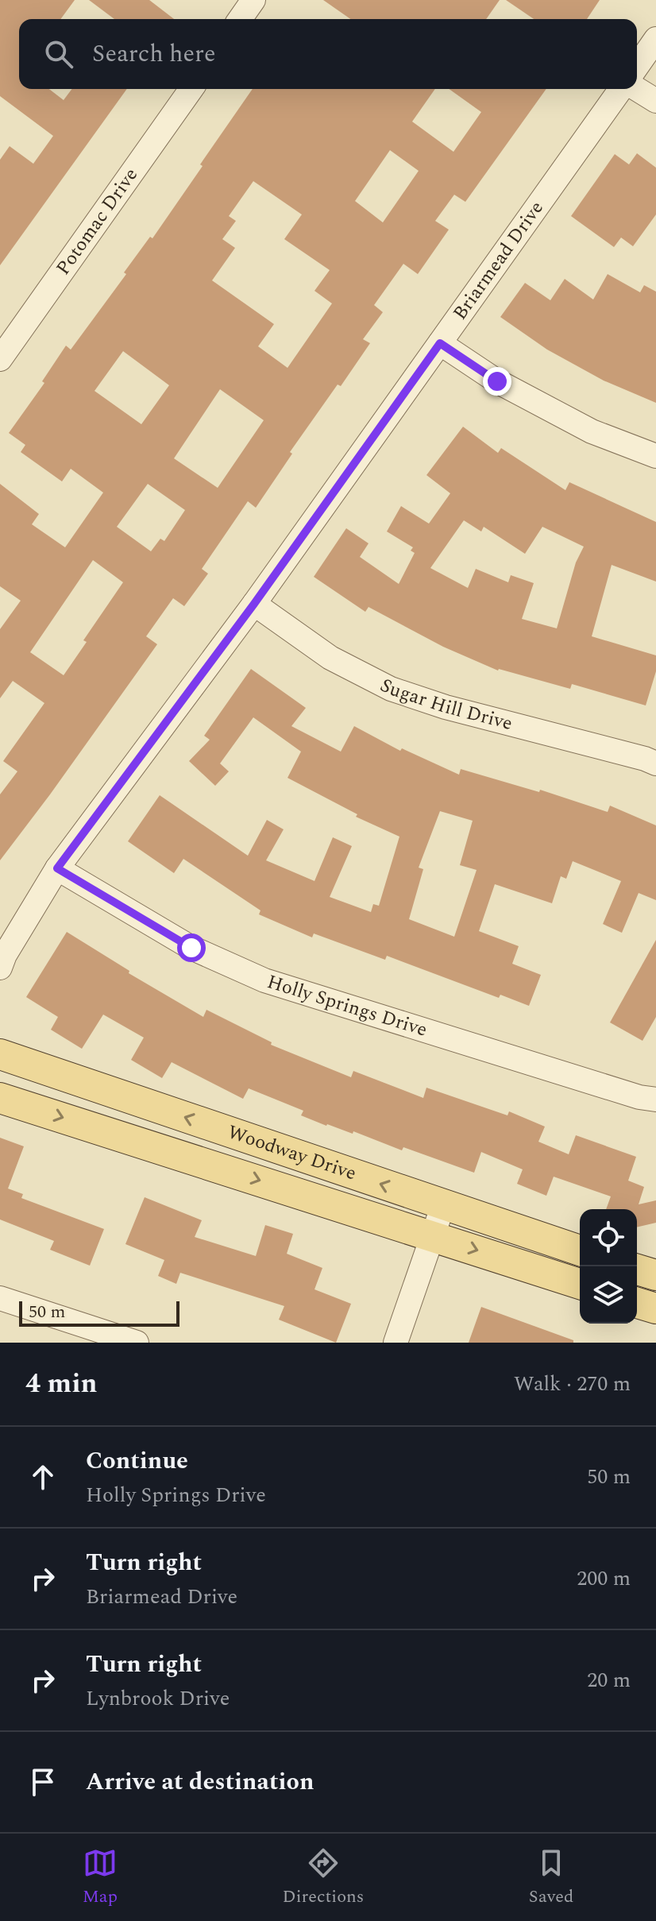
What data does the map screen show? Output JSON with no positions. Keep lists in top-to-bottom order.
{
  "streets": {
    "main road": ["Woodway Drive"],
    "street": [
      "Potomac Drive",
      "Briarmead Drive",
      "Sugar Hill Drive",
      "Holly Springs Drive"
    ]
  },
  "crossings": [
    ["Briarmead Drive", "Sugar Hill Drive"],
    ["Briarmead Drive", "Holly Springs Drive"]
  ],
  "scale_bar": "50 m",
  "page": {
    "search": "Search here",
    "scale": "50 m",
    "heading": ["4 min", "Walk · 270 m"],
    "list": [
      ["Continue", "Holly Springs Drive", "50 m"],
      ["Turn right", "Briarmead Drive", "200 m"],
      ["Turn right", "Lynbrook Drive", "20 m"],
      "Arrive at destination"
    ],
    "nav": ["Map", "Directions", "Saved"]
  }
}
